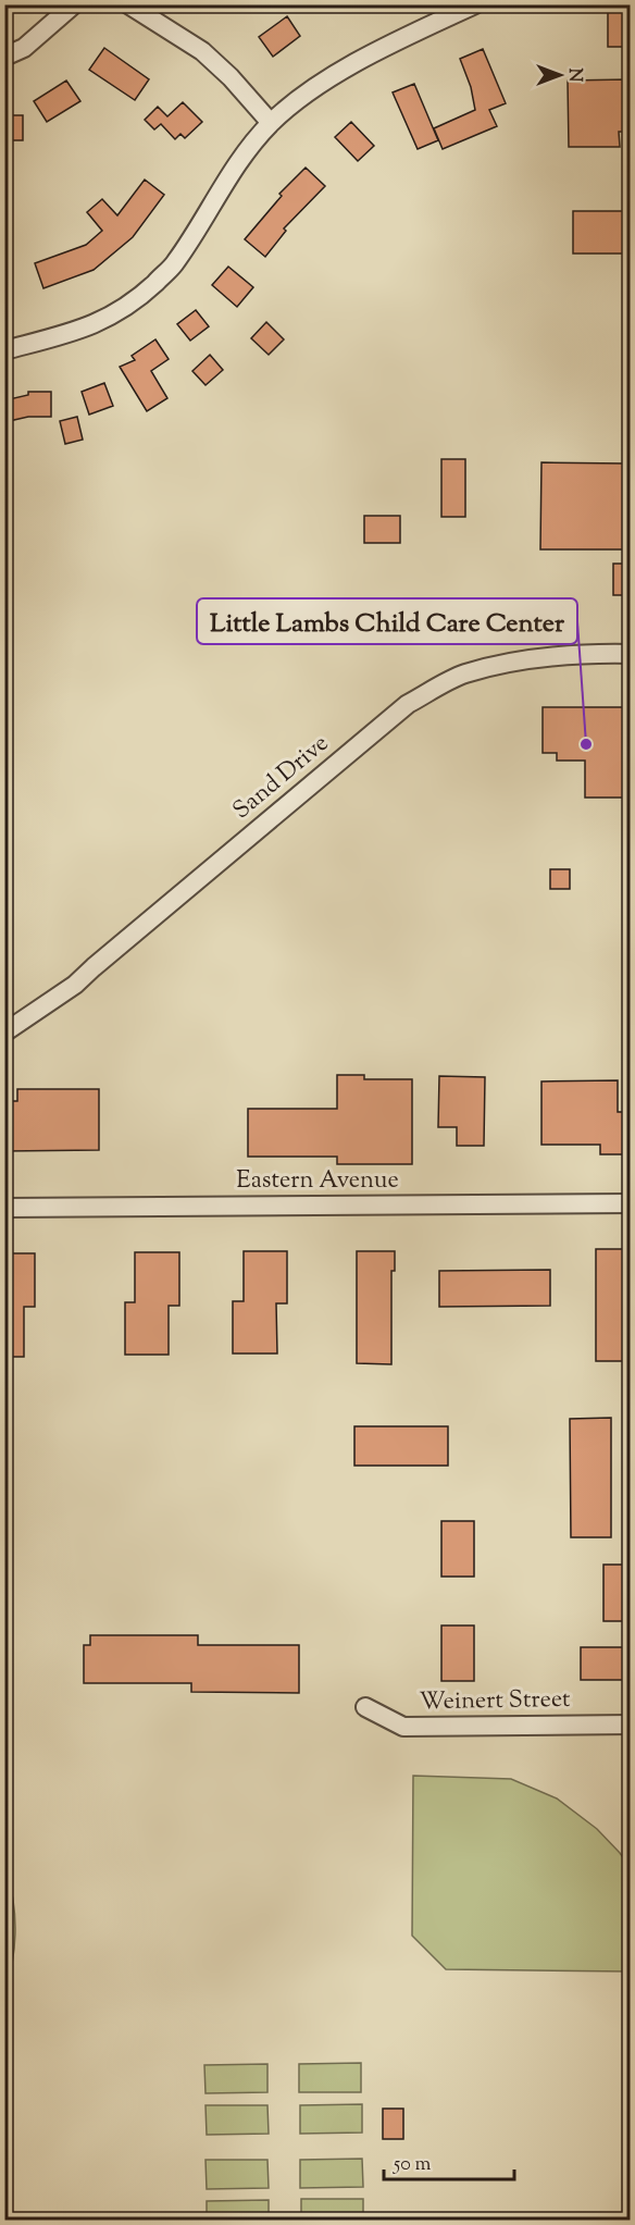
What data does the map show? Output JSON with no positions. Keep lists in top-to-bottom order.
{
  "streets": {
    "street": ["Sand Drive", "Eastern Avenue", "Weinert Street"]
  },
  "places": ["Little Lambs Child Care Center"],
  "scale_bar": "50 m",
  "north": "right"
}
